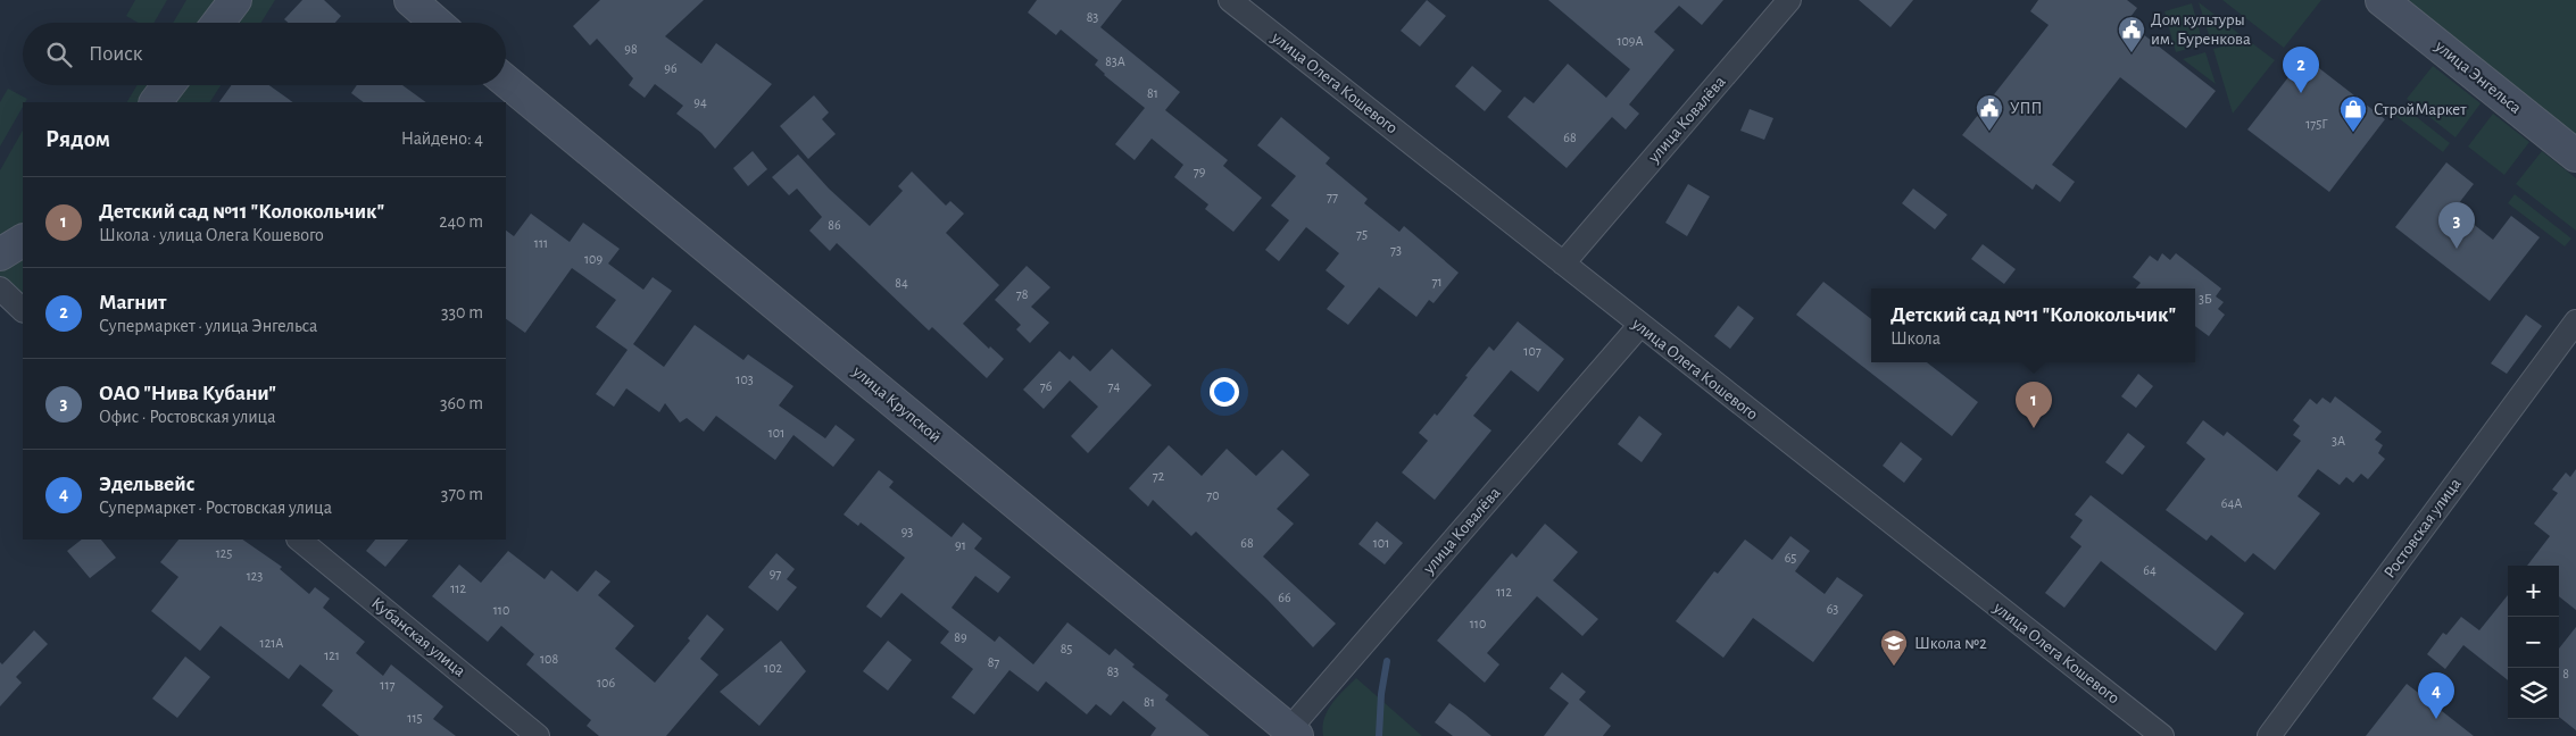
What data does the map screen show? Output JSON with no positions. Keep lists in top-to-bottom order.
{
  "streets": {
    "street": [
      "улица Энгельса",
      "улица Олега Кошевого",
      "улица Ковалёва",
      "улица Крупской",
      "Ростовская улица",
      "Кубанская улица"
    ]
  },
  "crossings": [
    ["улица Олега Кошевого", "улица Ковалёва"],
    ["улица Ковалёва", "улица Крупской"]
  ],
  "places": {
    "public building": ["Дом культуры им. Буренкова", "УПП"],
    "shop": ["СтройМаркет"],
    "school or university": ["Школа №2"]
  },
  "house_numbers": [
    "83",
    "109А",
    "98",
    "83А",
    "96",
    "81",
    "94",
    "175Г",
    "68",
    "79",
    "77",
    "86",
    "75",
    "111",
    "73",
    "109",
    "71",
    "84",
    "78",
    "3Б",
    "107",
    "103",
    "76",
    "74",
    "101",
    "3А",
    "72",
    "70",
    "64А",
    "93",
    "68",
    "101",
    "91",
    "125",
    "65",
    "64",
    "97",
    "123",
    "112",
    "112",
    "66",
    "63",
    "110",
    "110",
    "89",
    "121А",
    "85",
    "121",
    "108",
    "87",
    "102",
    "83",
    "8",
    "106",
    "117",
    "81",
    "115"
  ],
  "page": {
    "search": "Поиск",
    "pins": [
      "2",
      "3",
      "1",
      "4"
    ],
    "heading": ["Рядом", "Найдено: 4"],
    "list": [
      {
        "mark": "1",
        "name": "Детский сад №11 \"Колокольчик\"",
        "note": "Школа · улица Олега Кошевого",
        "value": "240 m"
      },
      {
        "mark": "2",
        "name": "Магнит",
        "note": "Супермаркет · улица Энгельса",
        "value": "330 m"
      },
      {
        "mark": "3",
        "name": "ОАО \"Нива Кубани\"",
        "note": "Офис · Ростовская улица",
        "value": "360 m"
      },
      {
        "mark": "4",
        "name": "Эдельвейс",
        "note": "Супермаркет · Ростовская улица",
        "value": "370 m"
      }
    ],
    "popup": ["Детский сад №11 \"Колокольчик\"", "Школа"],
    "map_buttons": ["+", "−"]
  }
}
